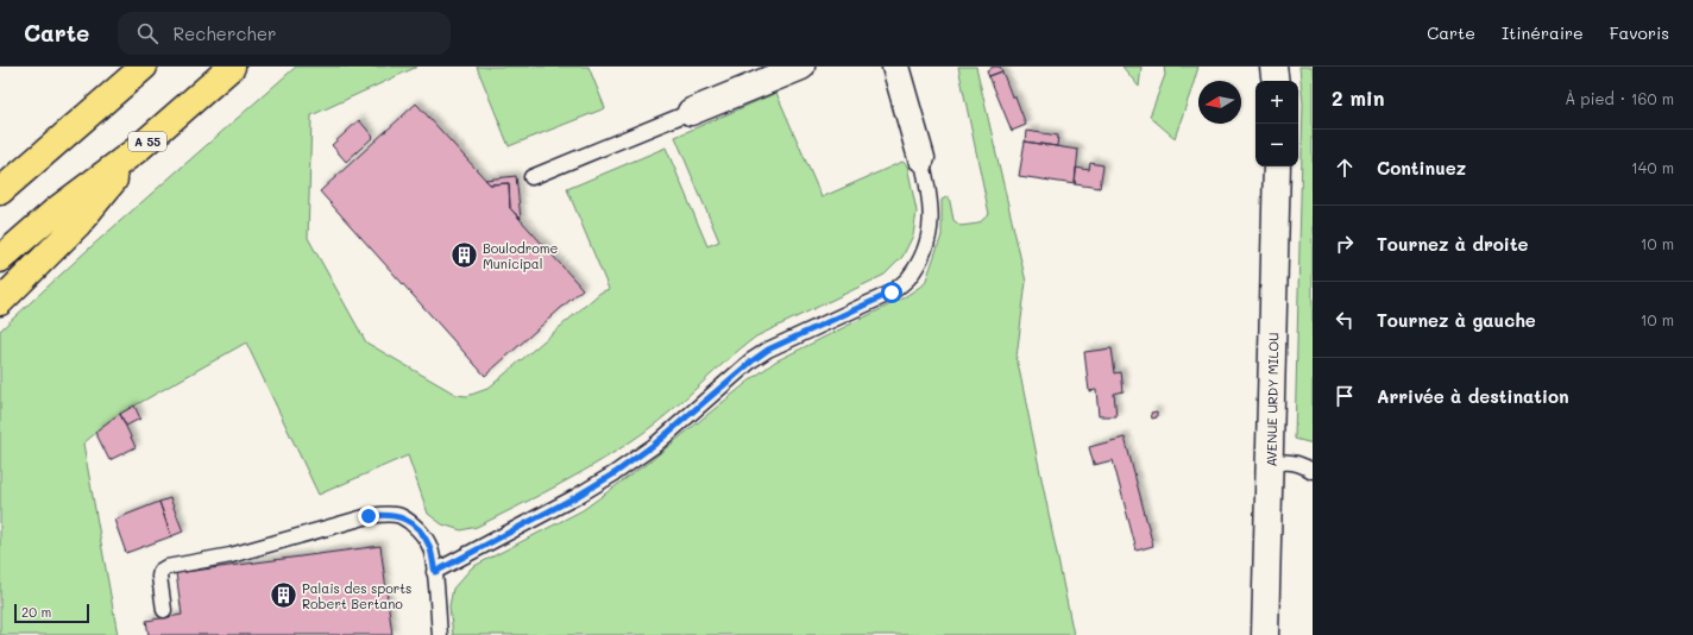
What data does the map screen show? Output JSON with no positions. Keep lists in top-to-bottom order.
{
  "streets": {
    "highway": ["A 55"],
    "street": ["AVENUE URDY MILOU"]
  },
  "places": {
    "building": ["Boulodrome Municipal", "Palais des sports Robert Bertano"]
  },
  "scale_bar": "20 m",
  "north": "left",
  "page": {
    "header": "Carte",
    "search": "Rechercher",
    "nav": ["Carte", "Itinéraire", "Favoris"],
    "heading": ["2 min", "À pied · 160 m"],
    "map_buttons": ["+", "−"],
    "list": [
      ["Continuez", "140 m"],
      ["Tournez à droite", "10 m"],
      ["Tournez à gauche", "10 m"],
      "Arrivée à destination"
    ],
    "scale": "20 m"
  }
}
